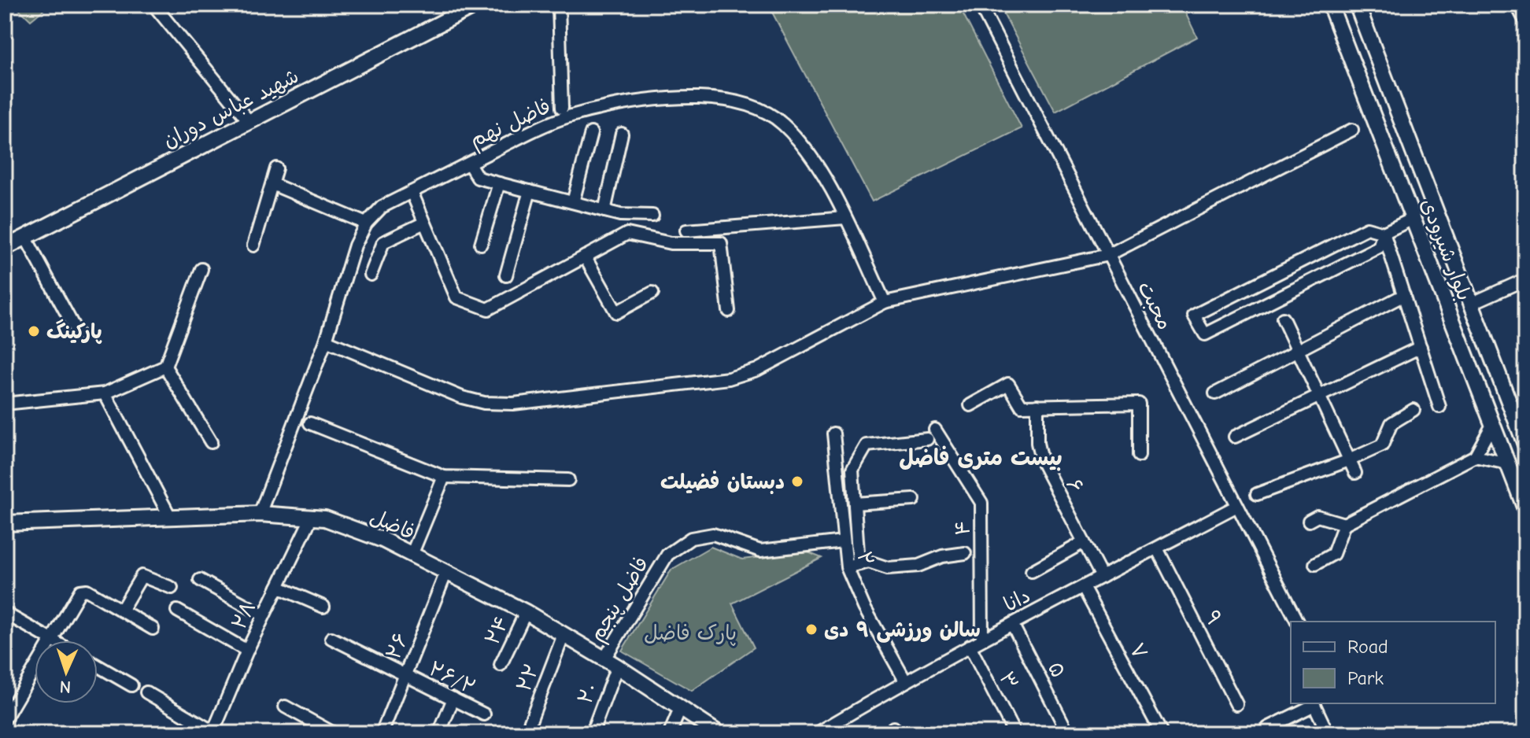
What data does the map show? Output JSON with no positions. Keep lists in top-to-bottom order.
{
  "streets": {
    "main road": ["شهید عباس دوران", "بلوار شیرودی", "فاضل"],
    "street": [
      "فاضل نهم",
      "محبت",
      "۶",
      "۴",
      "۲",
      "فاضل پنجم",
      "دانا",
      "۲۸",
      "۹",
      "۲۴",
      "۲۶",
      "۷",
      "۵",
      "۲۶/۲",
      "۲۲",
      "۳",
      "۲۰"
    ]
  },
  "crossings": [
    ["فاضل نهم", "فاضل"],
    ["محبت", "دانا"],
    ["۶", "دانا"],
    ["فاضل", "فاضل پنجم"],
    ["فاضل", "۲۸"],
    ["فاضل", "۲۴"],
    ["فاضل", "۲۶"],
    ["فاضل", "۲۲"],
    ["فاضل", "۲۰"],
    ["۴", "دانا"],
    ["۲", "فاضل پنجم"],
    ["۲", "دانا"],
    ["دانا", "۹"],
    ["دانا", "۷"],
    ["دانا", "۵"],
    ["دانا", "۳"],
    ["۲۶", "۲۶/۲"]
  ],
  "districts": ["بیست متری فاضل"],
  "parks": ["پارک فاضل"],
  "places": ["پارکینگ", "دبستان فضیلت", "سالن ورزشی ۹ دی"],
  "legend": ["Road", "Park"],
  "north": "bottom"
}
